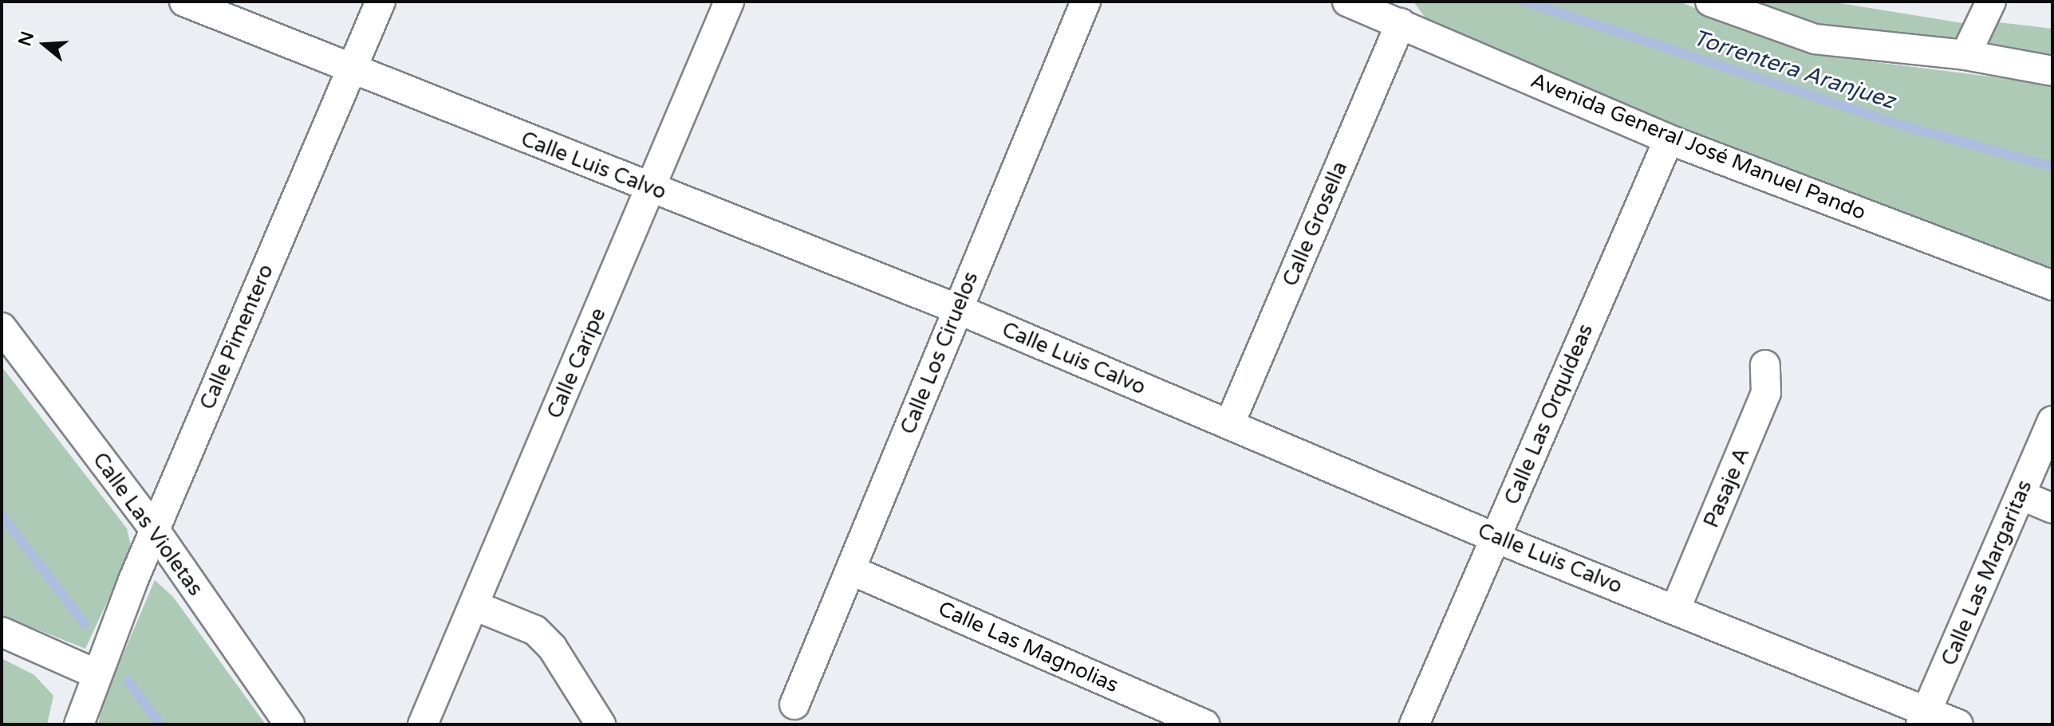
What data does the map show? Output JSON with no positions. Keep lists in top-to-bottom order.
{
  "streets": {
    "street": [
      "Avenida General José Manuel Pando",
      "Calle Luis Calvo",
      "Calle Grosella",
      "Calle Pimentero",
      "Calle Los Ciruelos",
      "Calle Caripe",
      "Calle Las Orquídeas",
      "Pasaje A",
      "Calle Las Violetas",
      "Calle Las Margaritas",
      "Calle Las Magnolias"
    ]
  },
  "crossings": [
    ["Avenida General José Manuel Pando", "Calle Grosella"],
    ["Avenida General José Manuel Pando", "Calle Las Orquídeas"],
    ["Calle Luis Calvo", "Calle Grosella"],
    ["Calle Luis Calvo", "Calle Pimentero"],
    ["Calle Luis Calvo", "Calle Los Ciruelos"],
    ["Calle Luis Calvo", "Calle Caripe"],
    ["Calle Luis Calvo", "Calle Las Orquídeas"],
    ["Calle Luis Calvo", "Pasaje A"],
    ["Calle Luis Calvo", "Calle Las Margaritas"],
    ["Calle Pimentero", "Calle Las Violetas"],
    ["Calle Los Ciruelos", "Calle Las Magnolias"]
  ],
  "water": ["Torrentera Aranjuez"],
  "north": "left"
}
